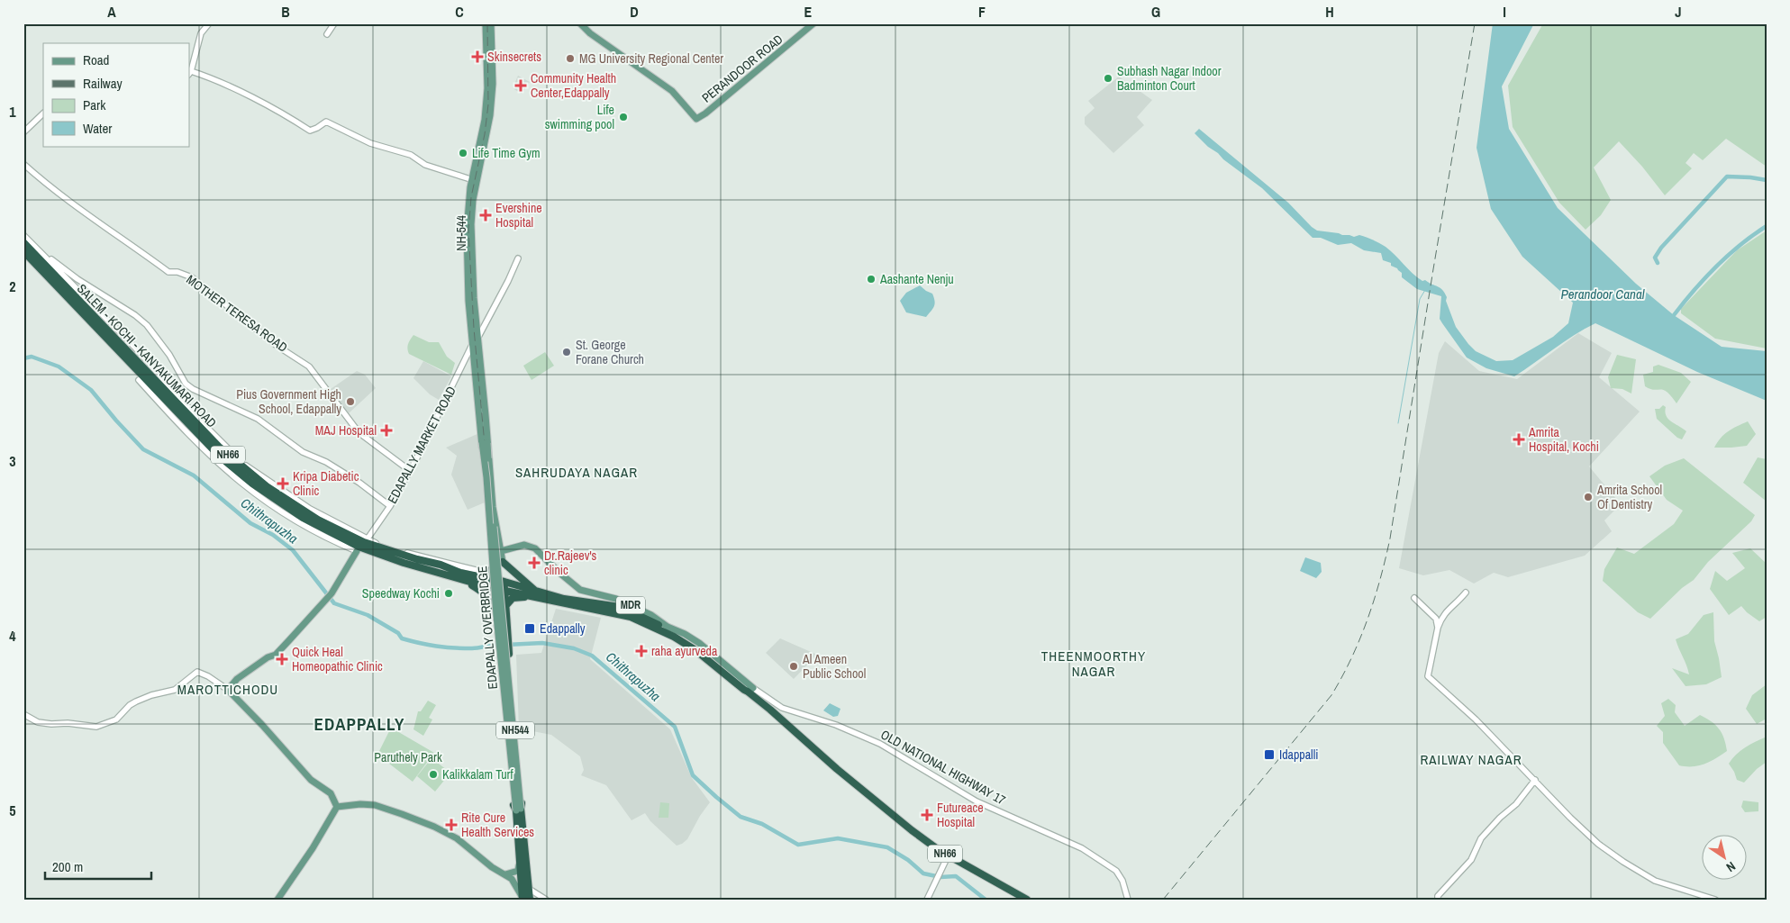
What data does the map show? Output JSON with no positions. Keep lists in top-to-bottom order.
{
  "streets": {
    "highway": ["SALEM - KOCHI - KANYAKUMARI ROAD", "NH66", "NH544"],
    "main road": [
      "PERANDOOR ROAD",
      "NH-544",
      "MDR",
      "EDAPALLY OVERBRIDGE"
    ],
    "street": ["MOTHER TERESA ROAD", "EDAPALLY MARKET ROAD", "OLD NATIONAL HIGHWAY 17"]
  },
  "crossings": [
    ["NH-544", "EDAPALLY MARKET ROAD"],
    ["NH-544", "EDAPALLY OVERBRIDGE"],
    ["MOTHER TERESA ROAD", "EDAPALLY MARKET ROAD"],
    ["SALEM - KOCHI - KANYAKUMARI ROAD", "EDAPALLY MARKET ROAD"],
    ["SALEM - KOCHI - KANYAKUMARI ROAD", "NH66"],
    ["SALEM - KOCHI - KANYAKUMARI ROAD", "NH544"],
    ["NH66", "MDR"],
    ["NH66", "NH544"],
    ["NH66", "OLD NATIONAL HIGHWAY 17"],
    ["EDAPALLY OVERBRIDGE", "NH544"]
  ],
  "districts": [
    "SAHRUDAYA NAGAR",
    "THEENMOORTHY NAGAR",
    "MAROTTICHODU",
    "EDAPPALLY",
    "RAILWAY NAGAR"
  ],
  "water": ["Perandoor Canal", "Chithrapuzha"],
  "parks": ["Paruthely Park"],
  "places": {
    "health": [
      "Skinsecrets",
      "Community Health Center,Edappally",
      "Evershine Hospital",
      "MAJ Hospital",
      "Amrita Hospital, Kochi",
      "Kripa Diabetic Clinic",
      "Dr.Rajeev's clinic",
      "raha ayurveda",
      "Quick Heal Homeopathic Clinic",
      "Futureace Hospital",
      "Rite Cure Health Services"
    ],
    "other": [
      "MG University Regional Center",
      "Subhash Nagar Indoor Badminton Court",
      "Life swimming pool",
      "Life Time Gym",
      "Aashante Nenju",
      "St. George Forane Church",
      "Pius Government High School, Edappally",
      "Amrita School Of Dentistry",
      "Speedway Kochi",
      "Al Ameen Public School",
      "Kalikkalam Turf"
    ],
    "transit": ["Edappally", "Idappalli"]
  },
  "legend": [
    "Road",
    "Railway",
    "Park",
    "Water"
  ],
  "scale_bar": "200 m",
  "north": "bottom right",
  "grid": {
    "columns": [
      "A",
      "B",
      "C",
      "D",
      "E",
      "F",
      "G",
      "H",
      "I",
      "J"
    ],
    "rows": [
      "1",
      "2",
      "3",
      "4",
      "5"
    ]
  }
}
